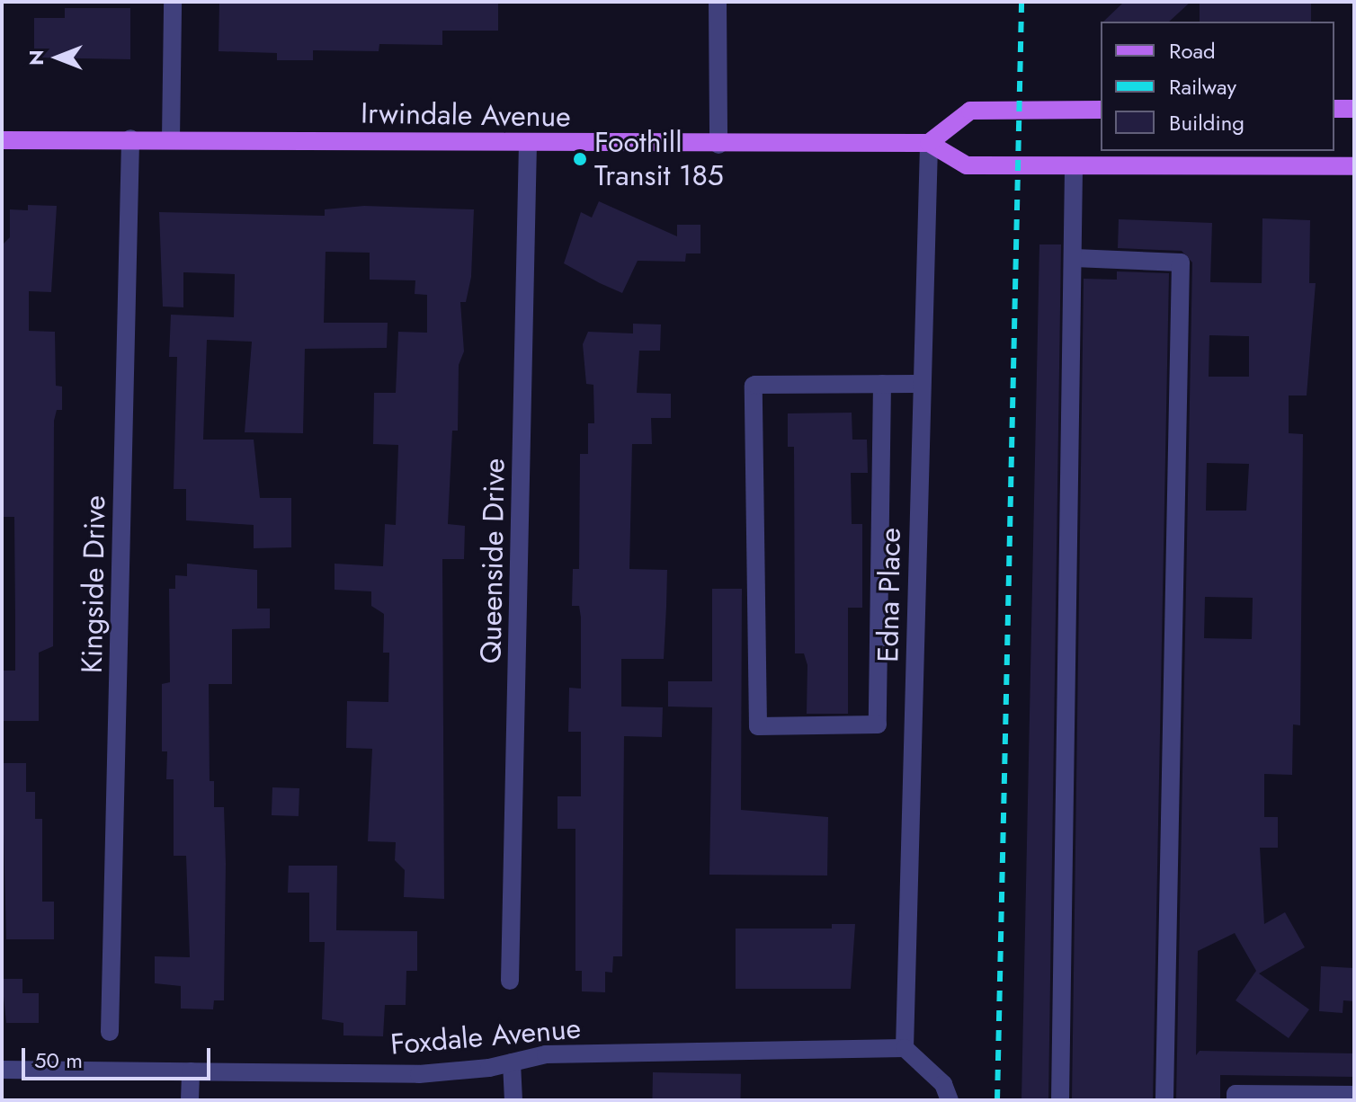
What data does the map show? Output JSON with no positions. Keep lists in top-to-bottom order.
{
  "streets": {
    "main road": ["Irwindale Avenue"],
    "street": [
      "Queenside Drive",
      "Kingside Drive",
      "Edna Place",
      "Foxdale Avenue"
    ]
  },
  "crossings": [
    ["Irwindale Avenue", "Queenside Drive"],
    ["Irwindale Avenue", "Kingside Drive"],
    ["Irwindale Avenue", "Edna Place"],
    ["Edna Place", "Foxdale Avenue"]
  ],
  "places": ["Foothill Transit 185"],
  "legend": ["Road", "Railway", "Building"],
  "scale_bar": "50 m",
  "north": "left"
}
